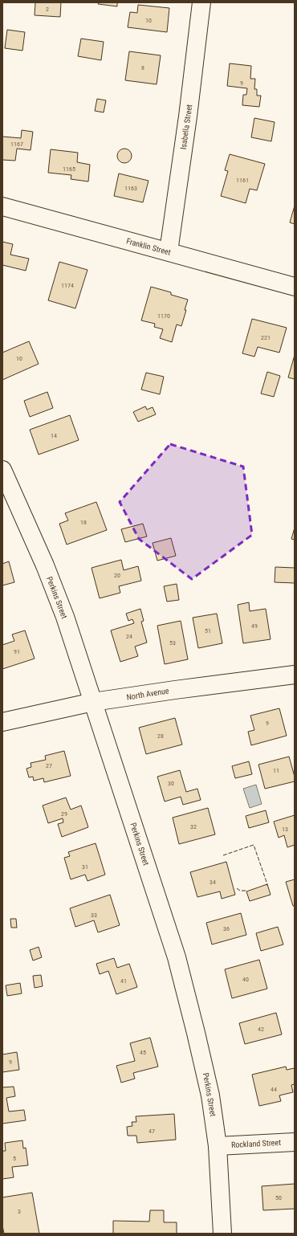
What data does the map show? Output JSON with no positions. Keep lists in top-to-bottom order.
{
  "streets": {
    "street": [
      "Isabella Street",
      "Franklin Street",
      "Perkins Street",
      "North Avenue",
      "Rockland Street"
    ]
  },
  "crossings": [
    ["Isabella Street", "Franklin Street"],
    ["Perkins Street", "North Avenue"],
    ["Perkins Street", "Rockland Street"]
  ],
  "house_numbers": [
    "2",
    "10",
    "8",
    "9",
    "1167",
    "1165",
    "1161",
    "1163",
    "1174",
    "1170",
    "221",
    "10",
    "14",
    "18",
    "20",
    "49",
    "51",
    "24",
    "53",
    "91",
    "9",
    "28",
    "27",
    "11",
    "30",
    "29",
    "32",
    "13",
    "31",
    "34",
    "33",
    "36",
    "40",
    "41",
    "42",
    "45",
    "9",
    "44",
    "47",
    "5",
    "50",
    "3"
  ]
}
